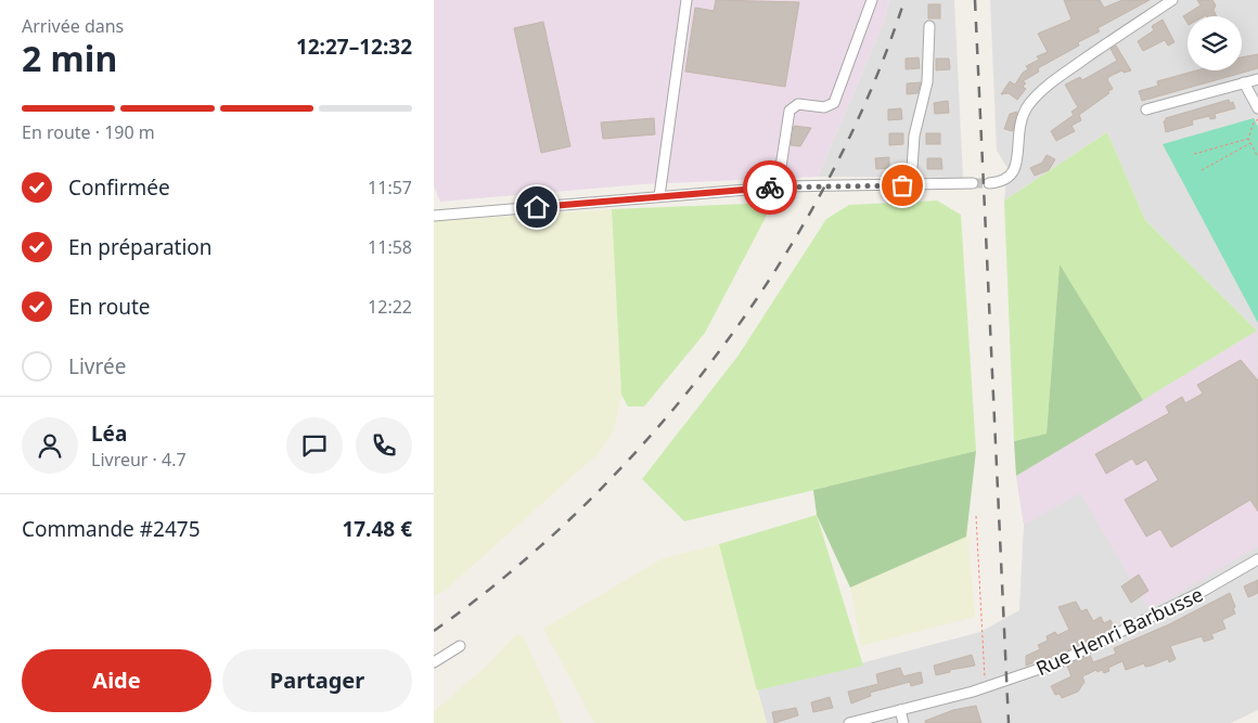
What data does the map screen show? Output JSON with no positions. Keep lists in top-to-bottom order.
{
  "streets": {
    "street": ["Rue Henri Barbusse"]
  },
  "page": {
    "heading": ["2 min", "Arrivée dans", "12:27–12:32"],
    "panel": [
      "Léa",
      "Livreur · 4.7",
      "Commande #2475",
      "17.48 €"
    ],
    "bar": "En route · 190 m",
    "list": [
      ["Confirmée", "11:57"],
      ["En préparation", "11:58"],
      ["En route", "12:22"],
      "Livrée"
    ],
    "buttons": ["Aide", "Partager"]
  }
}
